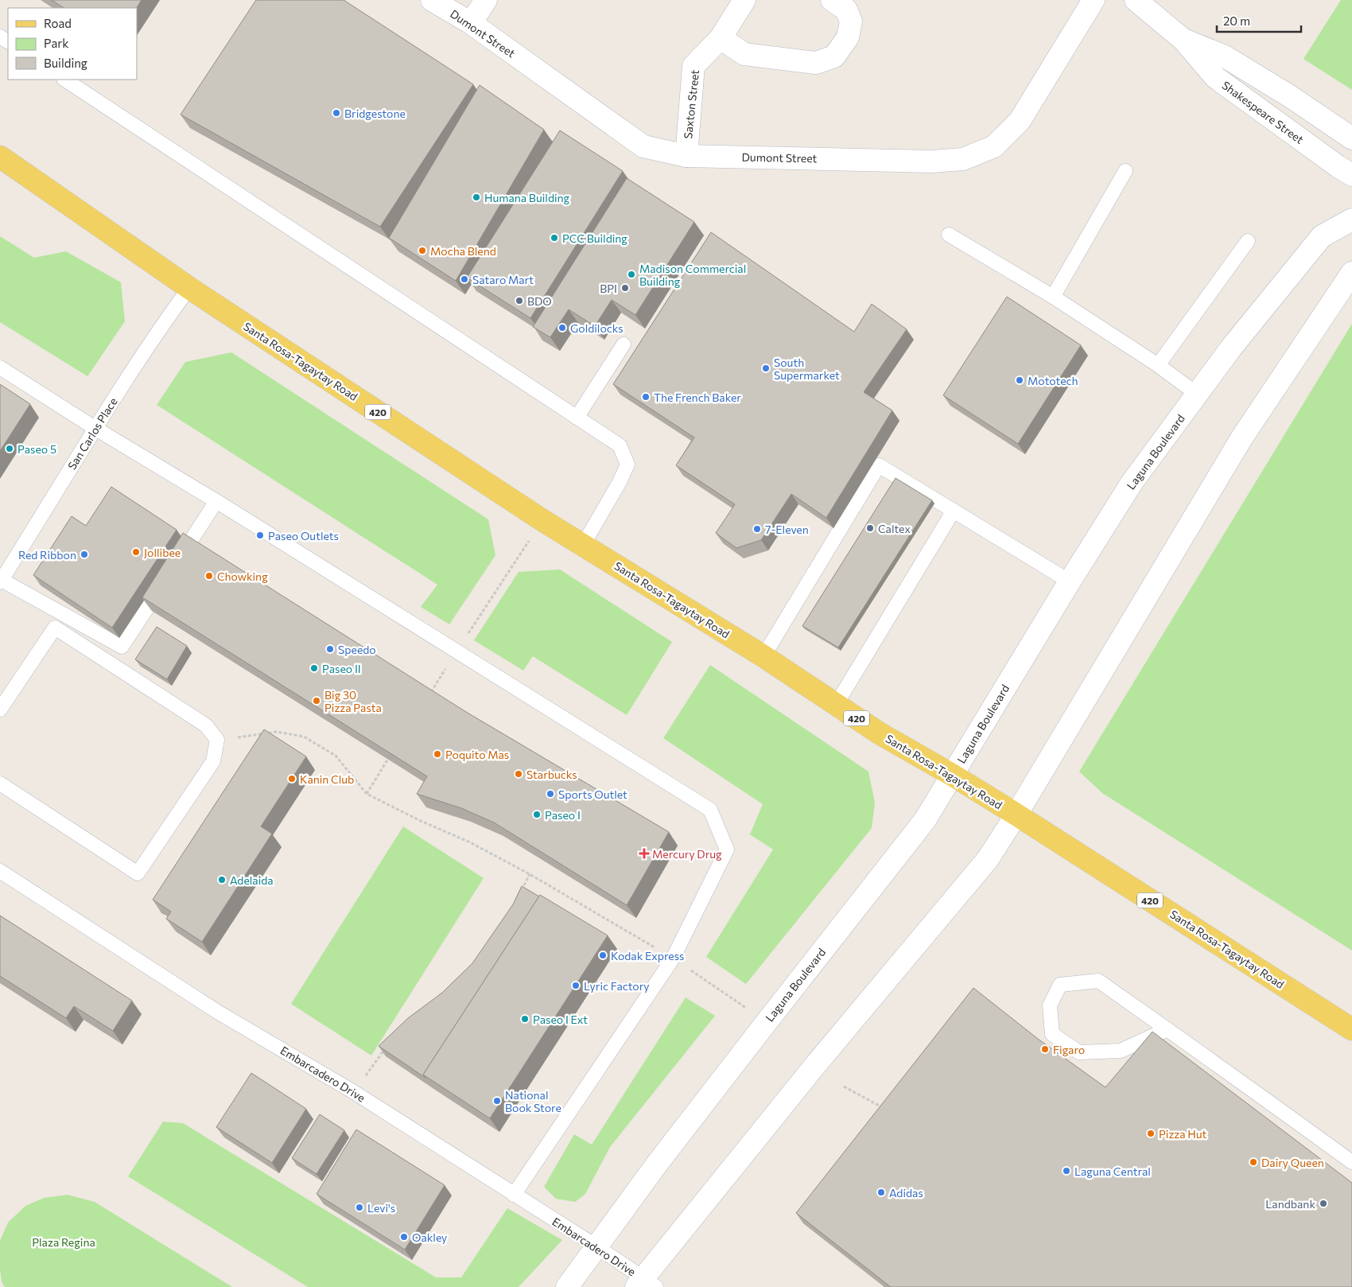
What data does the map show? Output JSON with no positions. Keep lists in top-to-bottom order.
{
  "streets": {
    "main road": [
      "Dumont Street",
      "Saxton Street",
      "Shakespeare Street",
      "Santa Rosa-Tagaytay Road",
      "420",
      "Laguna Boulevard"
    ],
    "lane": ["San Carlos Place", "Embarcadero Drive"]
  },
  "crossings": [
    ["Dumont Street", "Saxton Street"],
    ["Santa Rosa-Tagaytay Road", "San Carlos Place"],
    ["Santa Rosa-Tagaytay Road", "Laguna Boulevard"],
    ["Laguna Boulevard", "Embarcadero Drive"]
  ],
  "parks": ["Plaza Regina"],
  "places": {
    "other": [
      "Bridgestone",
      "Humana Building",
      "PCC Building",
      "Mocha Blend",
      "Madison Commercial Building",
      "Sataro Mart",
      "BPI",
      "BDO",
      "Goldilocks",
      "South Supermarket",
      "Mototech",
      "The French Baker",
      "Paseo 5",
      "Caltex",
      "7-Eleven",
      "Paseo Outlets",
      "Jollibee",
      "Red Ribbon",
      "Chowking",
      "Speedo",
      "Paseo II",
      "Big 30 Pizza Pasta",
      "Poquito Mas",
      "Starbucks",
      "Kanin Club",
      "Sports Outlet",
      "Paseo I",
      "Adelaida",
      "Kodak Express",
      "Lyric Factory",
      "Paseo I Ext",
      "Figaro",
      "National Book Store",
      "Pizza Hut",
      "Dairy Queen",
      "Laguna Central",
      "Adidas",
      "Landbank",
      "Levi's",
      "Oakley"
    ],
    "health": ["Mercury Drug"]
  },
  "legend": ["Road", "Park", "Building"],
  "scale_bar": "20 m"
}
